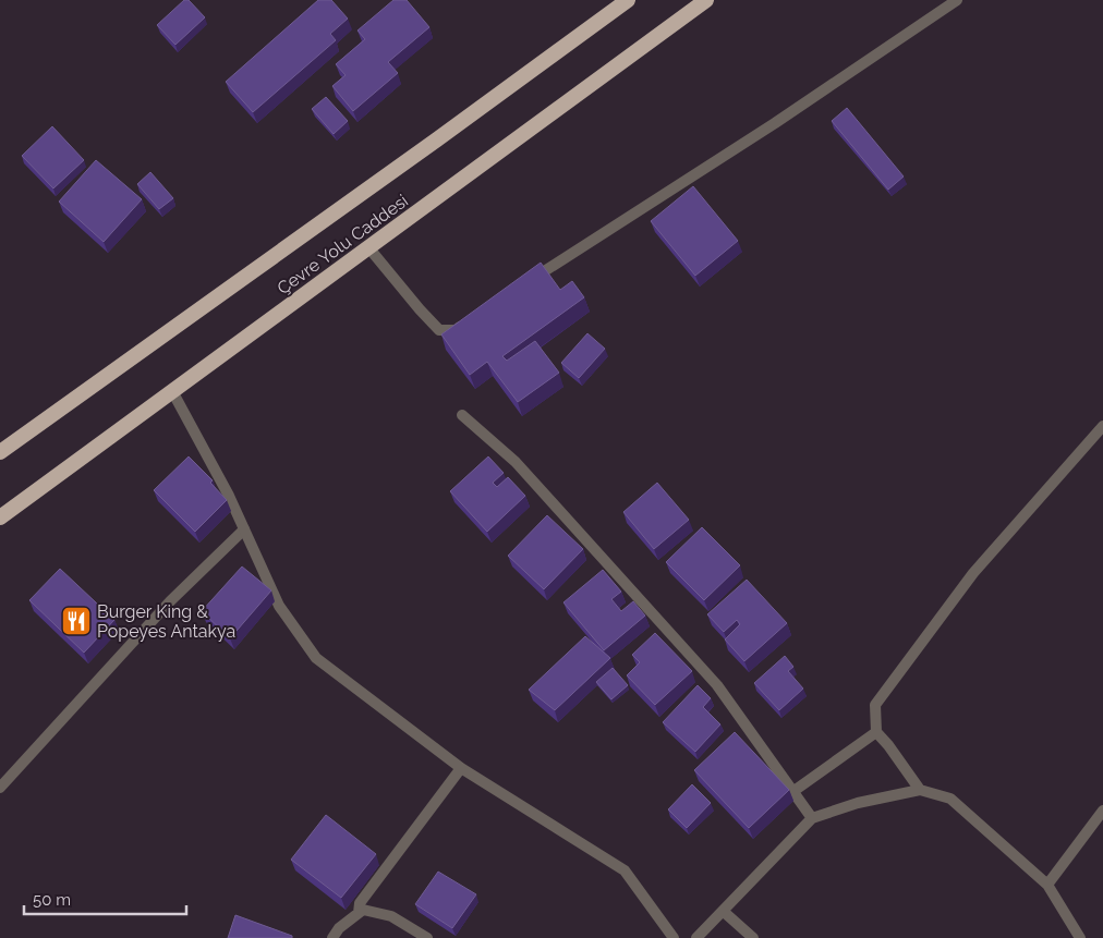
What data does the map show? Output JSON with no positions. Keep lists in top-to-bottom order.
{
  "streets": {
    "highway": ["Çevre Yolu Caddesi"]
  },
  "places": {
    "restaurant": ["Burger King & Popeyes Antakya"]
  },
  "scale_bar": "50 m"
}
